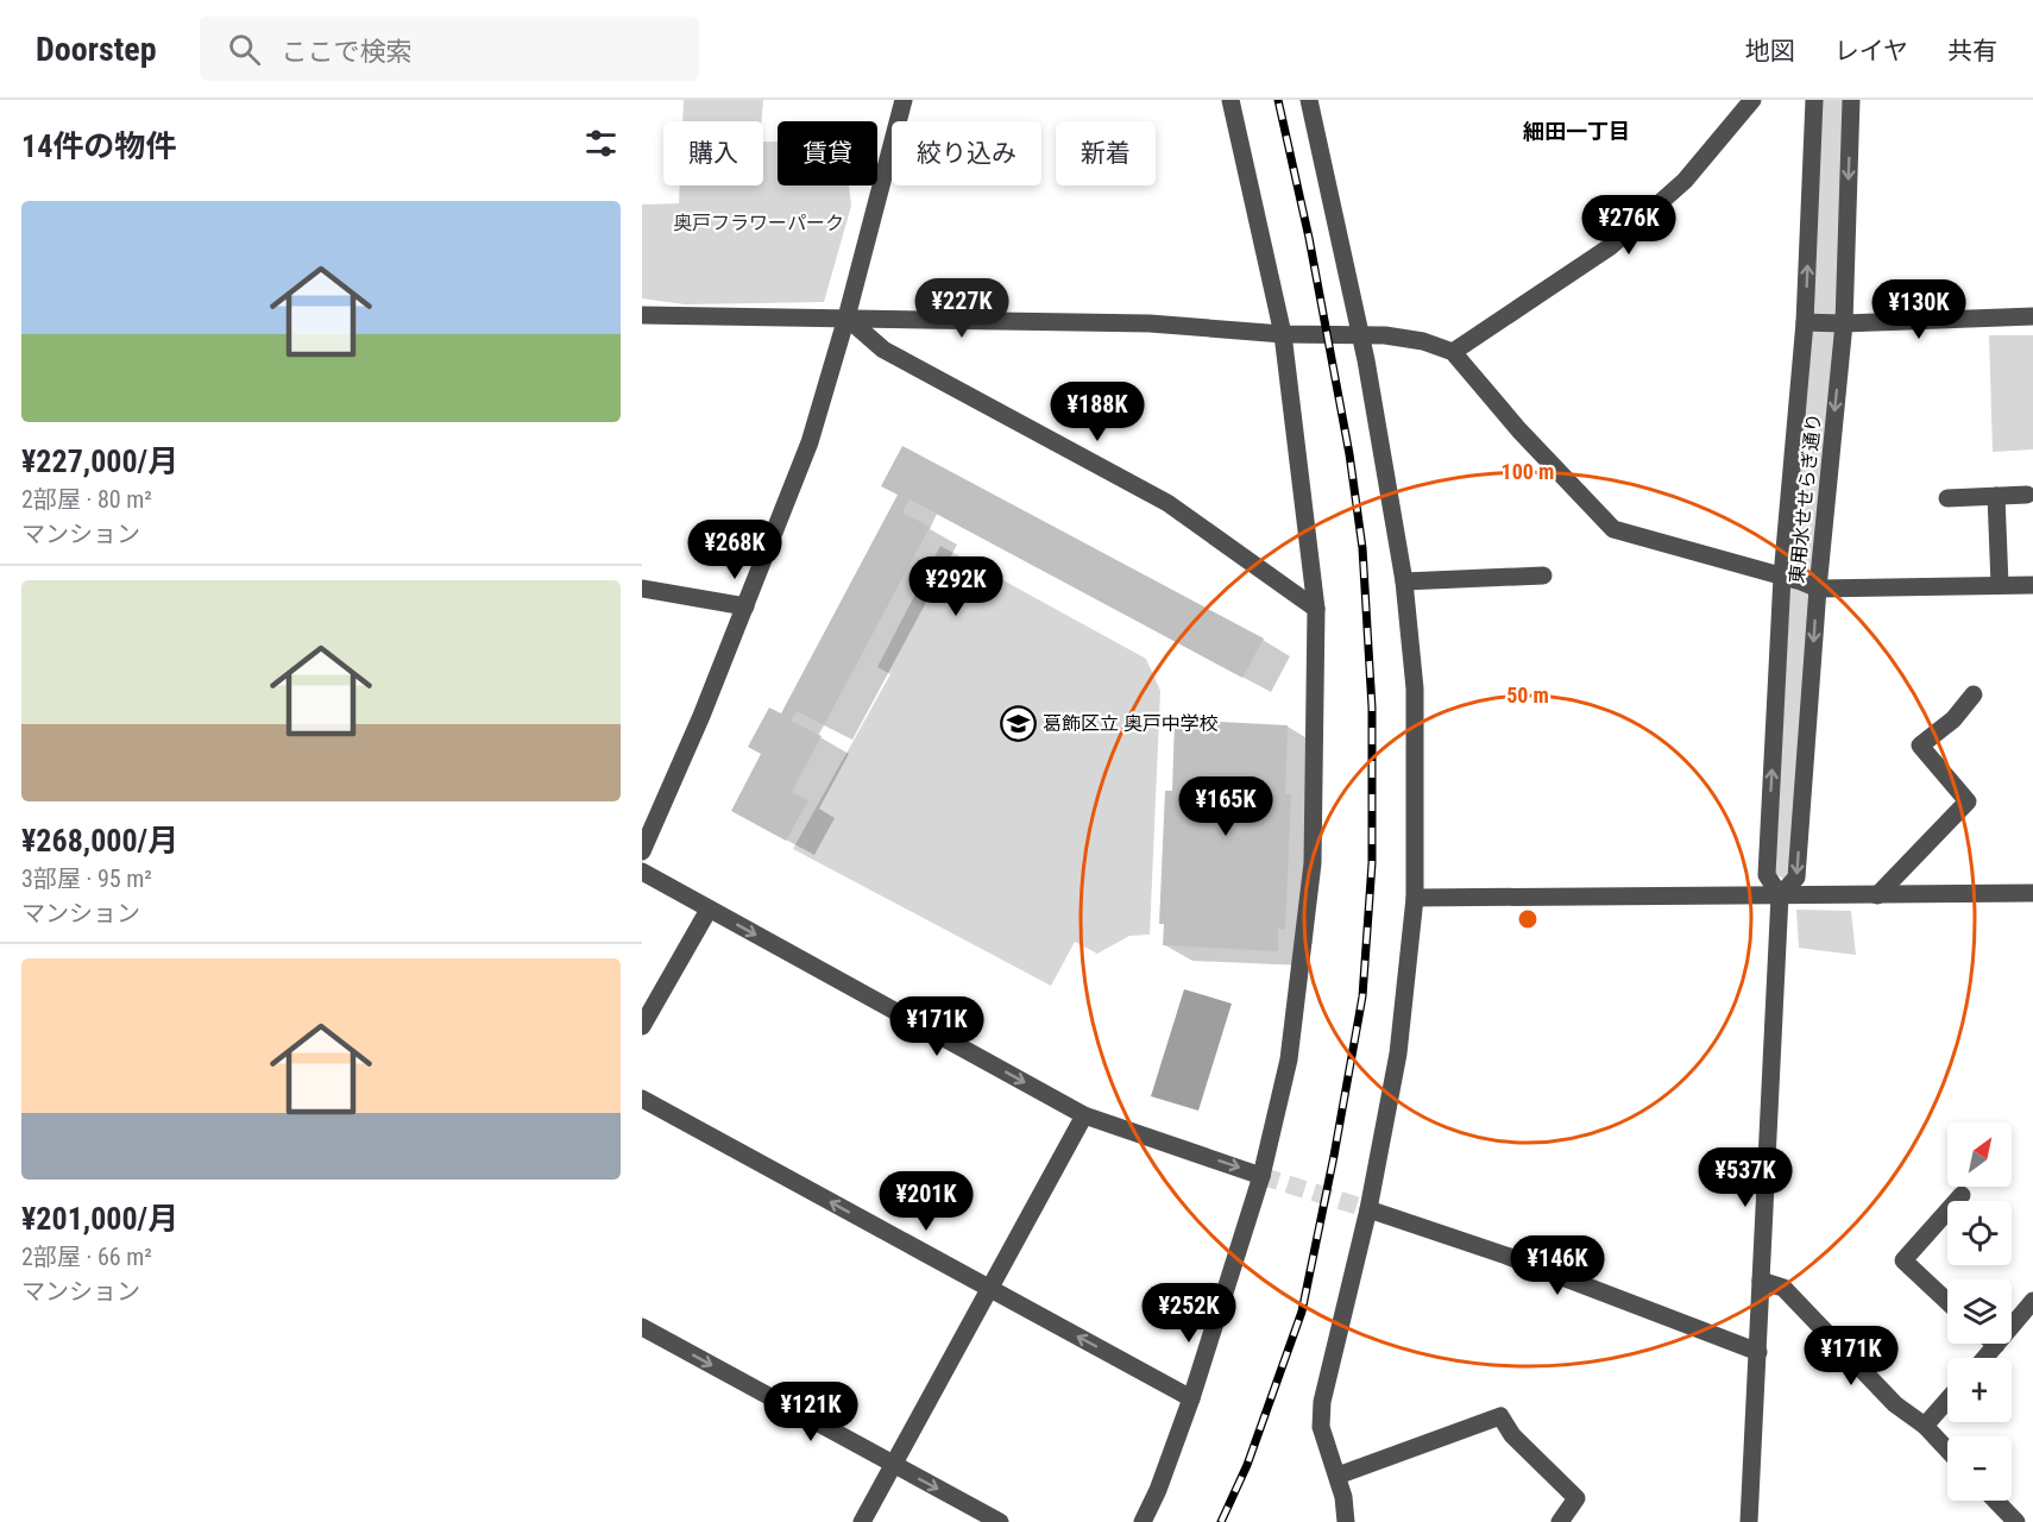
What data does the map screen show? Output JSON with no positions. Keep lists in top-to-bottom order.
{
  "streets": {
    "street": ["東用水せせらぎ通り"]
  },
  "districts": ["細田一丁目"],
  "parks": ["奥戸フラワーパーク"],
  "places": {
    "school or university": ["葛飾区立 奥戸中学校"]
  },
  "north": "top right",
  "page": {
    "header": "Doorstep",
    "search": "ここで検索",
    "nav": ["地図", "レイヤ", "共有"],
    "heading": "14件の物件",
    "chip": [
      "購入",
      "賃貸",
      "絞り込み",
      "新着"
    ],
    "list": [
      {
        "name": "¥227,000/月",
        "note": "2部屋 · 80 m² · マンション"
      },
      {
        "name": "¥268,000/月",
        "note": "3部屋 · 95 m² · マンション"
      },
      {
        "name": "¥201,000/月",
        "note": "2部屋 · 66 m² · マンション"
      }
    ],
    "price": [
      "¥276K",
      "¥227K",
      "¥130K",
      "¥188K",
      "¥268K",
      "¥292K",
      "¥165K",
      "¥171K",
      "¥537K",
      "¥201K",
      "¥146K",
      "¥252K",
      "¥171K",
      "¥121K"
    ],
    "map_buttons": ["+", "−"]
  },
  "rings": ["100 m", "50 m"]
}
